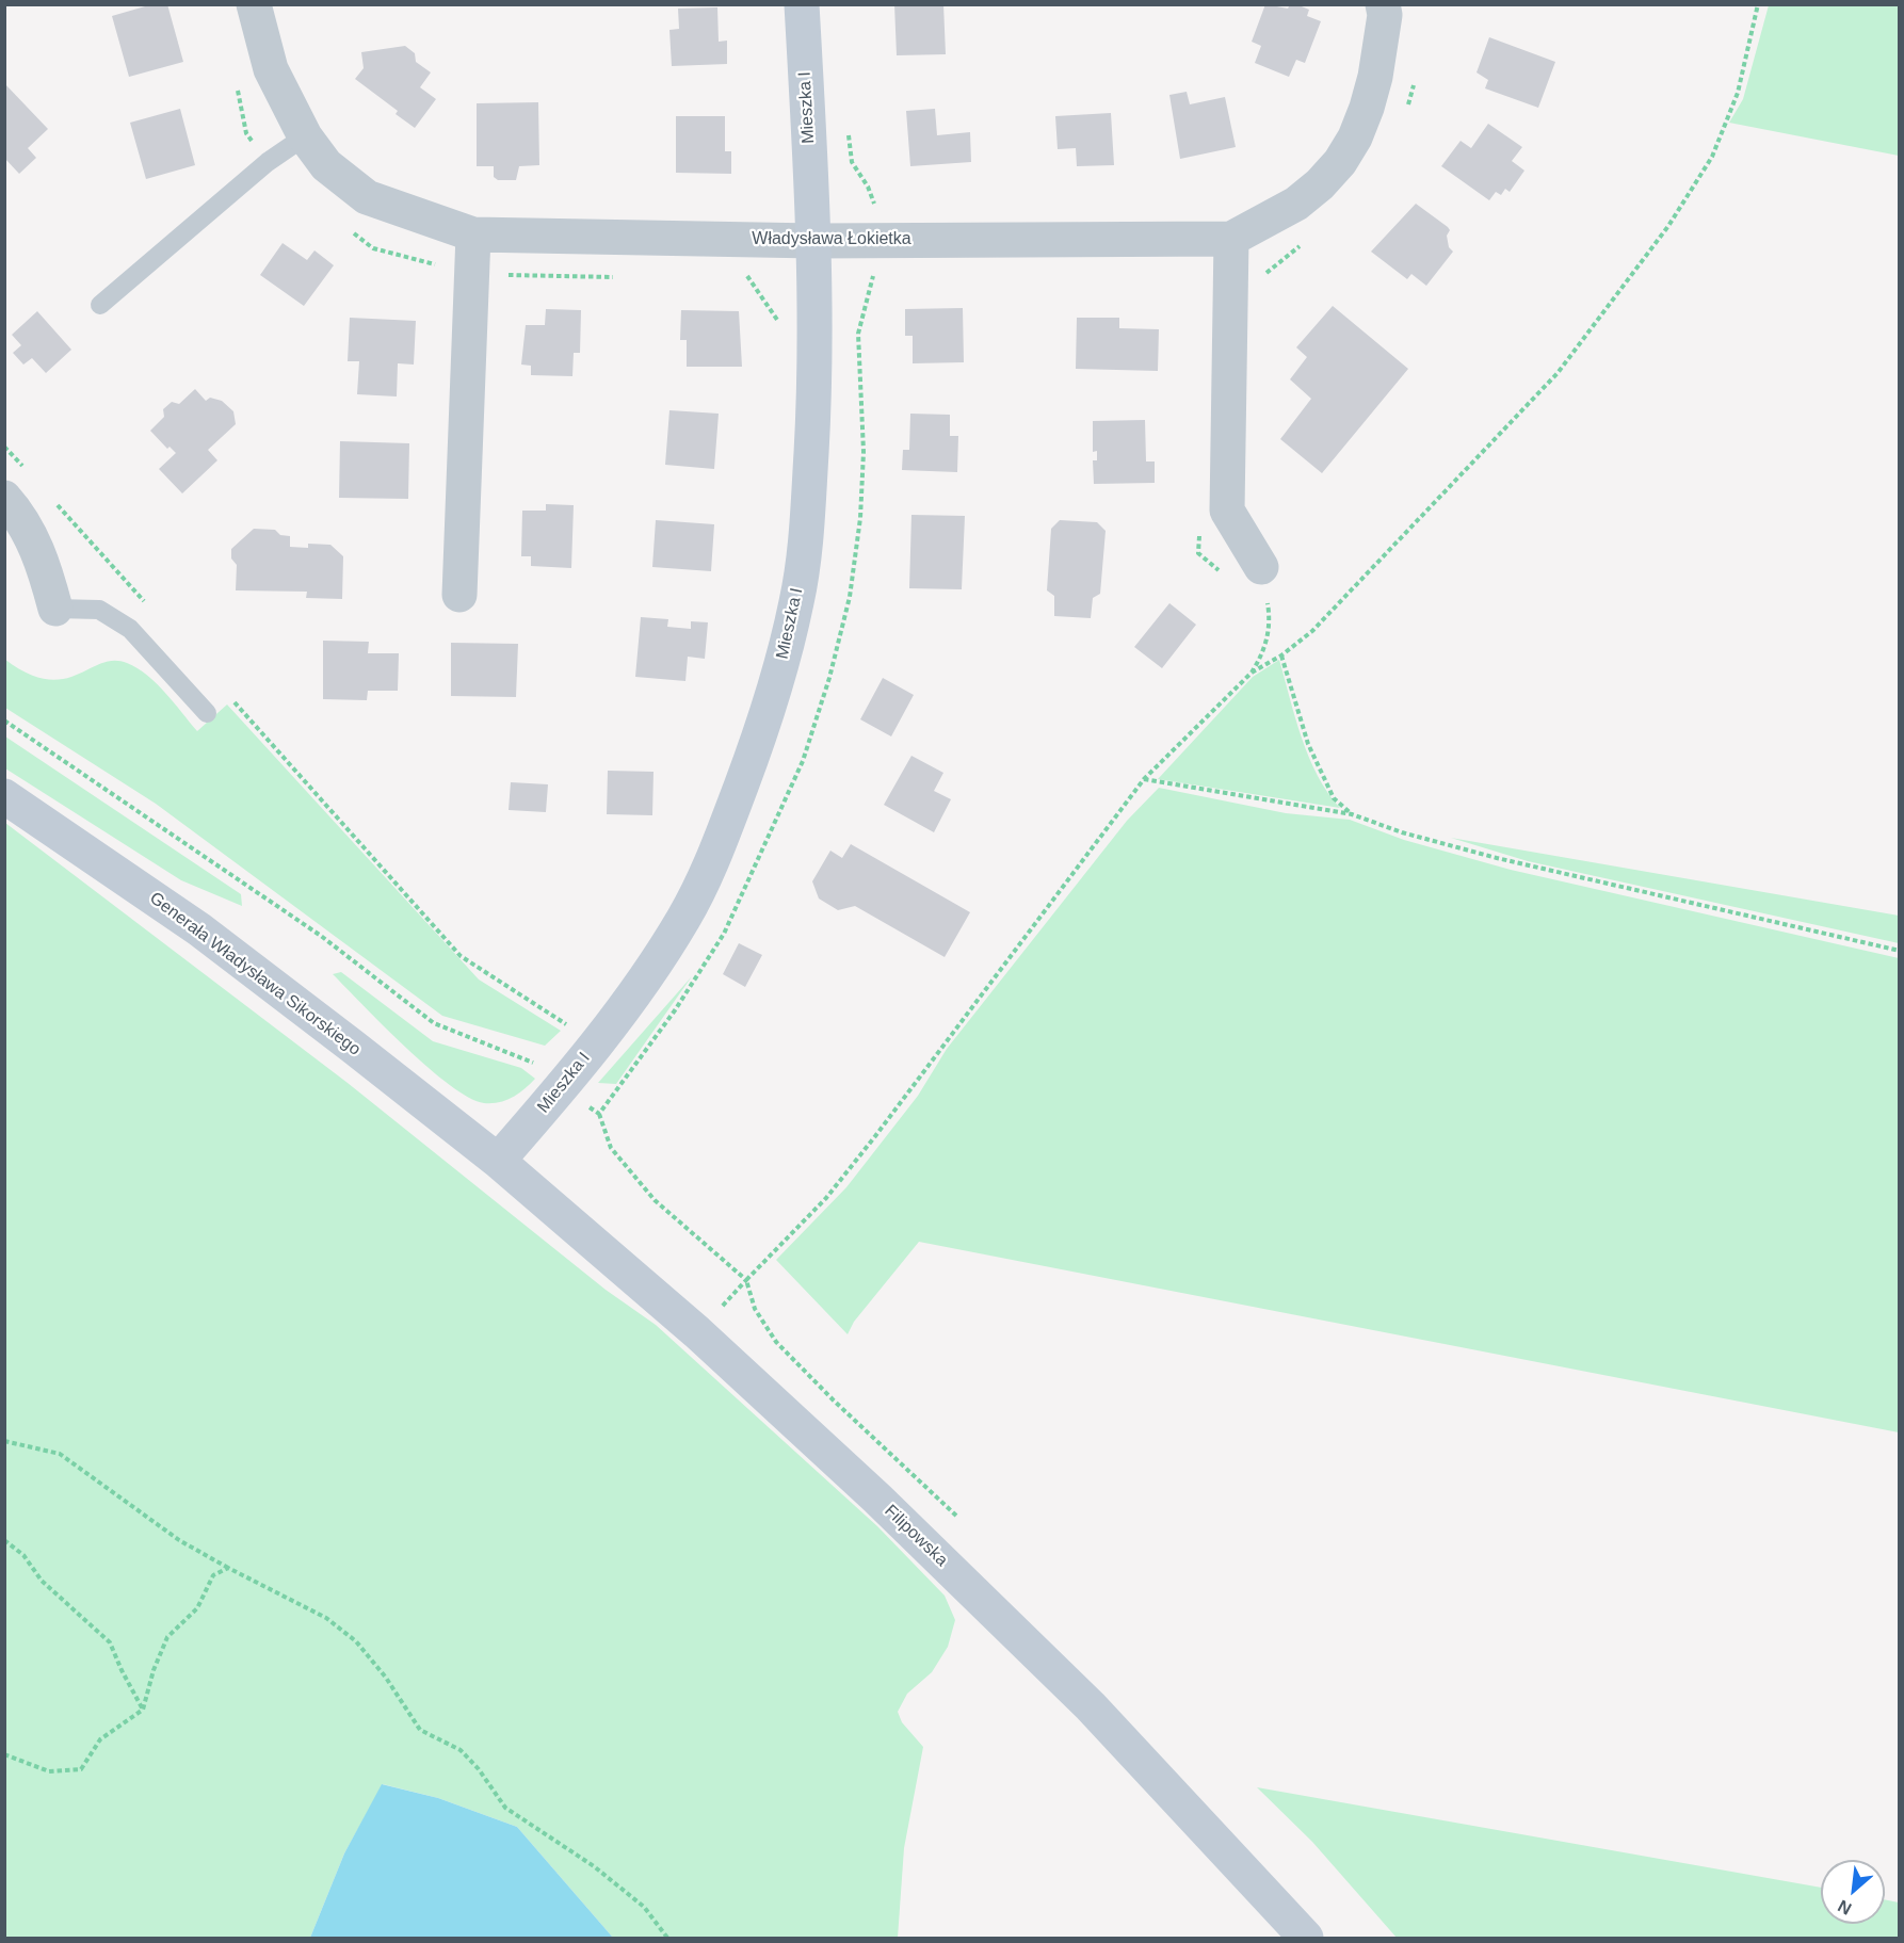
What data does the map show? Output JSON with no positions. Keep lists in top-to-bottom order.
{
  "streets": {
    "main road": ["Mieszka I", "Generała Władysława Sikorskiego", "Filipowska"],
    "street": ["Władysława Łokietka"]
  },
  "crossings": [
    ["Mieszka I", "Władysława Łokietka"],
    ["Mieszka I", "Generała Władysława Sikorskiego"],
    ["Mieszka I", "Filipowska"],
    ["Generała Władysława Sikorskiego", "Filipowska"]
  ],
  "north": "bottom left"
}
